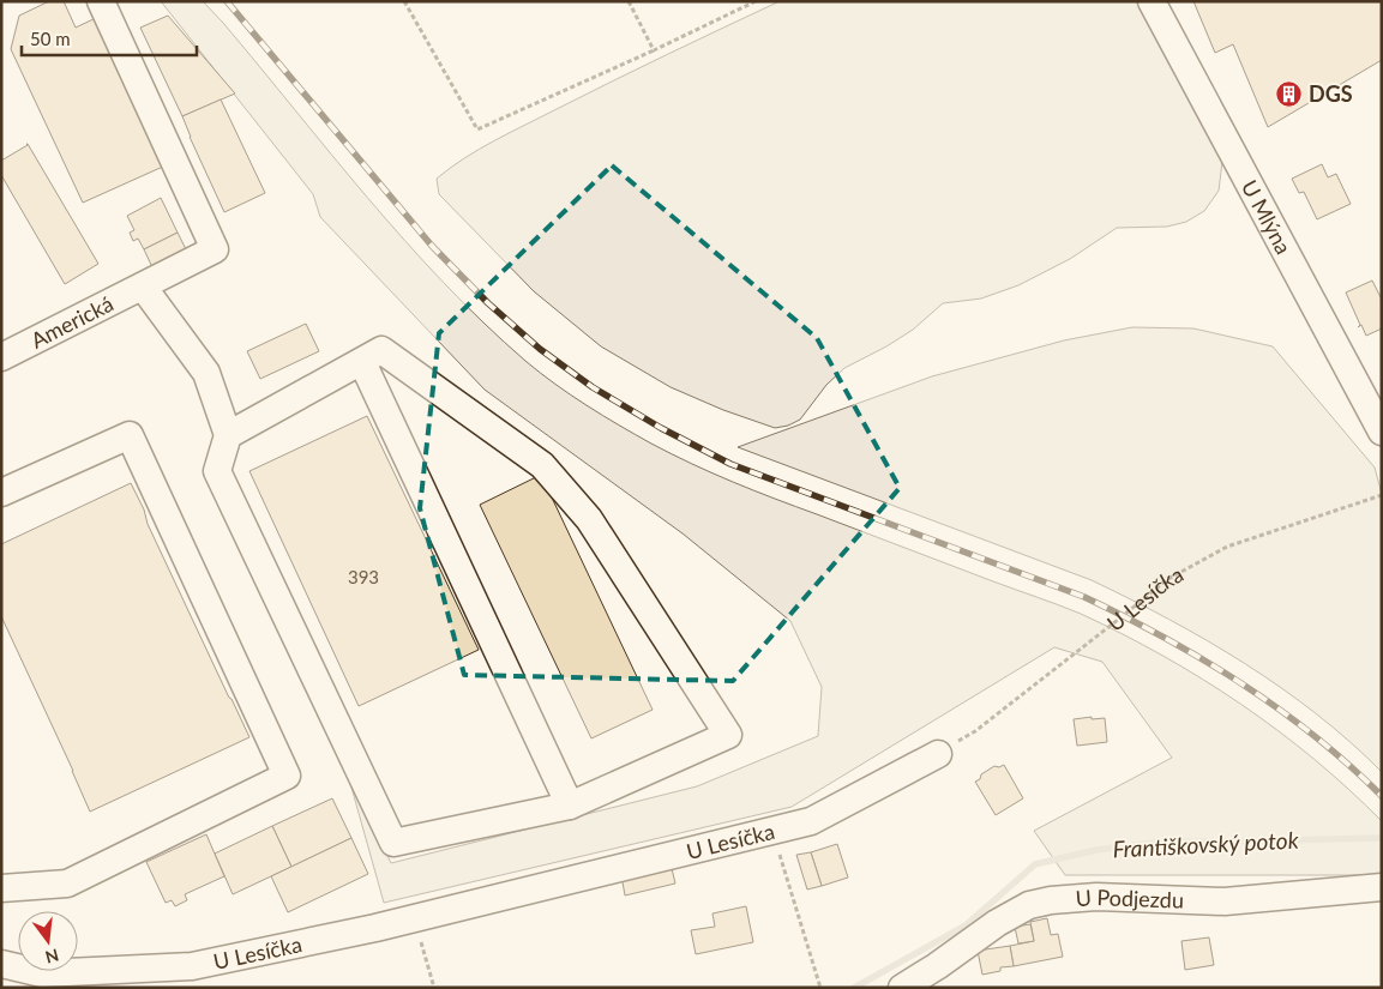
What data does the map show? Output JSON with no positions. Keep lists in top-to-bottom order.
{
  "streets": {
    "street": [
      "U Mlýna",
      "Americká",
      "U Lesíčka",
      "U Podjezdu"
    ]
  },
  "water": ["Františkovský potok"],
  "places": {
    "building": ["DGS"]
  },
  "house_numbers": ["393"],
  "scale_bar": "50 m",
  "north": "bottom"
}
